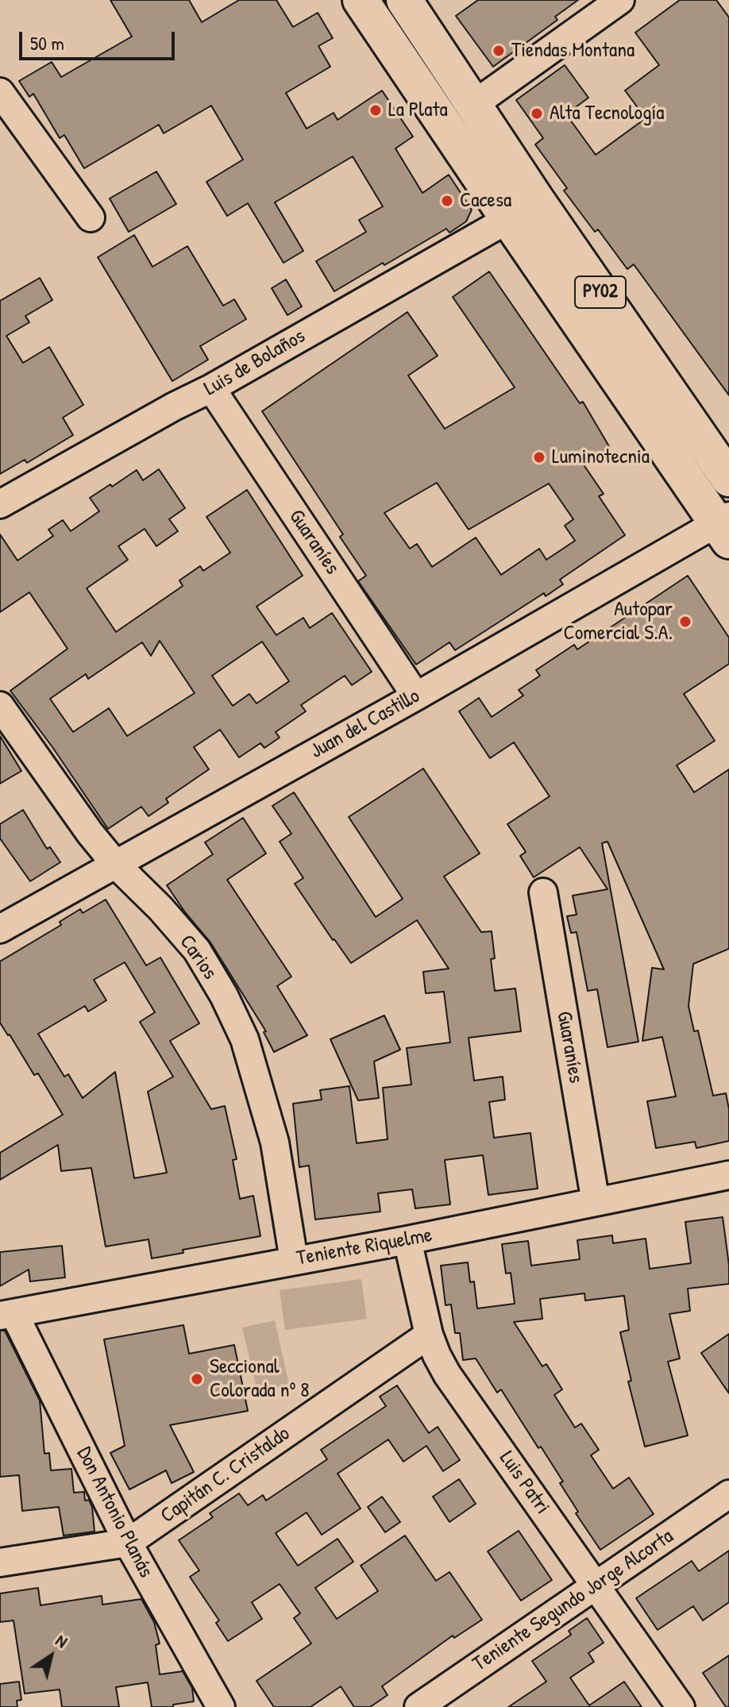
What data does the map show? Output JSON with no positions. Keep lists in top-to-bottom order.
{
  "streets": {
    "highway": ["PY02"],
    "street": [
      "Luis de Bolaños",
      "Guaraníes",
      "Juan del Castillo",
      "Carios",
      "Teniente Riquelme",
      "Capitán C. Cristaldo",
      "Luis Patri",
      "Don Antonio Planás",
      "Teniente Segundo Jorge Alcorta"
    ]
  },
  "crossings": [
    ["PY02", "Luis de Bolaños"],
    ["PY02", "Juan del Castillo"],
    ["Luis de Bolaños", "Guaraníes"],
    ["Guaraníes", "Juan del Castillo"],
    ["Guaraníes", "Teniente Riquelme"],
    ["Juan del Castillo", "Carios"],
    ["Carios", "Teniente Riquelme"],
    ["Teniente Riquelme", "Luis Patri"],
    ["Teniente Riquelme", "Don Antonio Planás"],
    ["Capitán C. Cristaldo", "Luis Patri"],
    ["Capitán C. Cristaldo", "Don Antonio Planás"],
    ["Luis Patri", "Teniente Segundo Jorge Alcorta"]
  ],
  "places": [
    "Tiendas Montana",
    "La Plata",
    "Alta Tecnología",
    "Cacesa",
    "Luminotecnia",
    "Autopar Comercial S.A.",
    "Seccional Colorada nº 8"
  ],
  "scale_bar": "50 m",
  "north": "top right"
}
